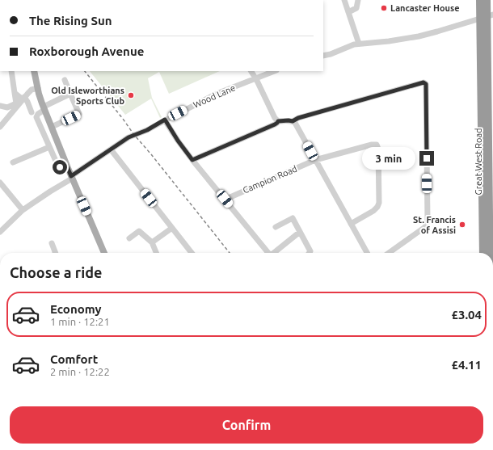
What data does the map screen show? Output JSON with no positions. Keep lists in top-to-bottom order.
{
  "streets": {
    "highway": ["Great West Road"],
    "street": ["Wood Lane", "Campion Road"]
  },
  "places": ["Lancaster House", "Old Isleworthians Sports Club", "St. Francis of Assisi"],
  "page": {
    "banner": ["The Rising Sun", "Roxborough Avenue"],
    "bubble": "3 min",
    "heading": "Choose a ride",
    "list": [
      {
        "name": "Economy",
        "note": "1 min · 12:21",
        "value": "£3.04"
      },
      {
        "name": "Comfort",
        "note": "2 min · 12:22",
        "value": "£4.11"
      }
    ],
    "buttons": "Confirm"
  }
}
